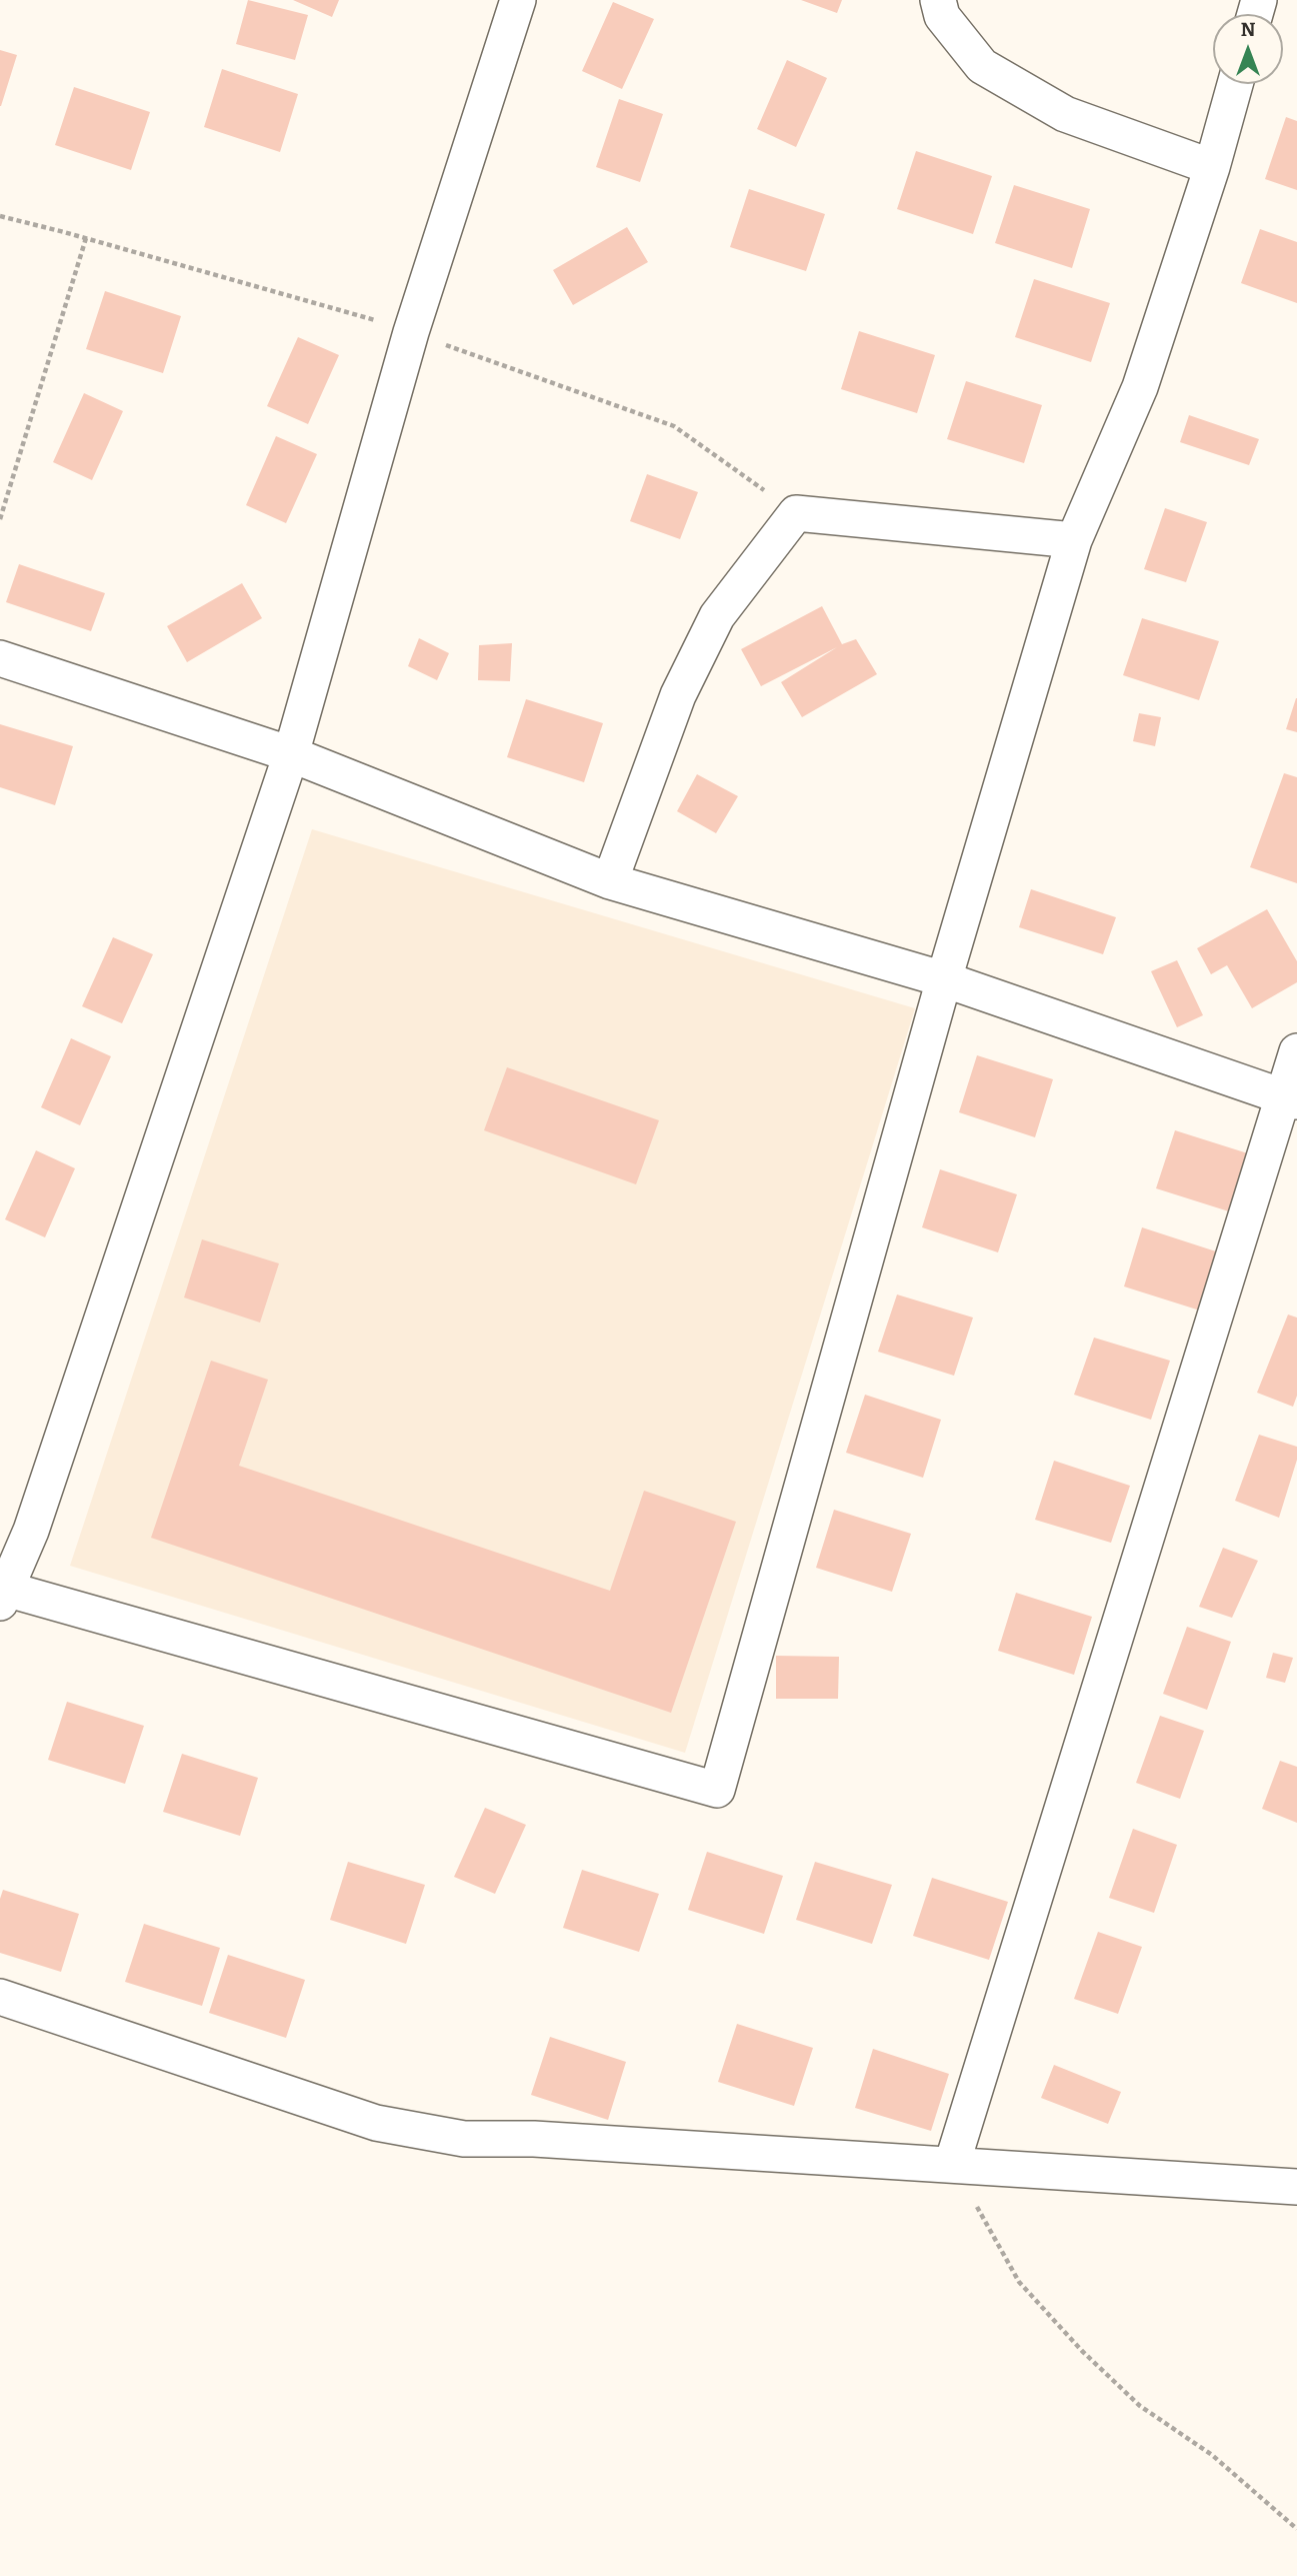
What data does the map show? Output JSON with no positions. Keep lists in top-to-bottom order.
{
  "north": "top"
}
